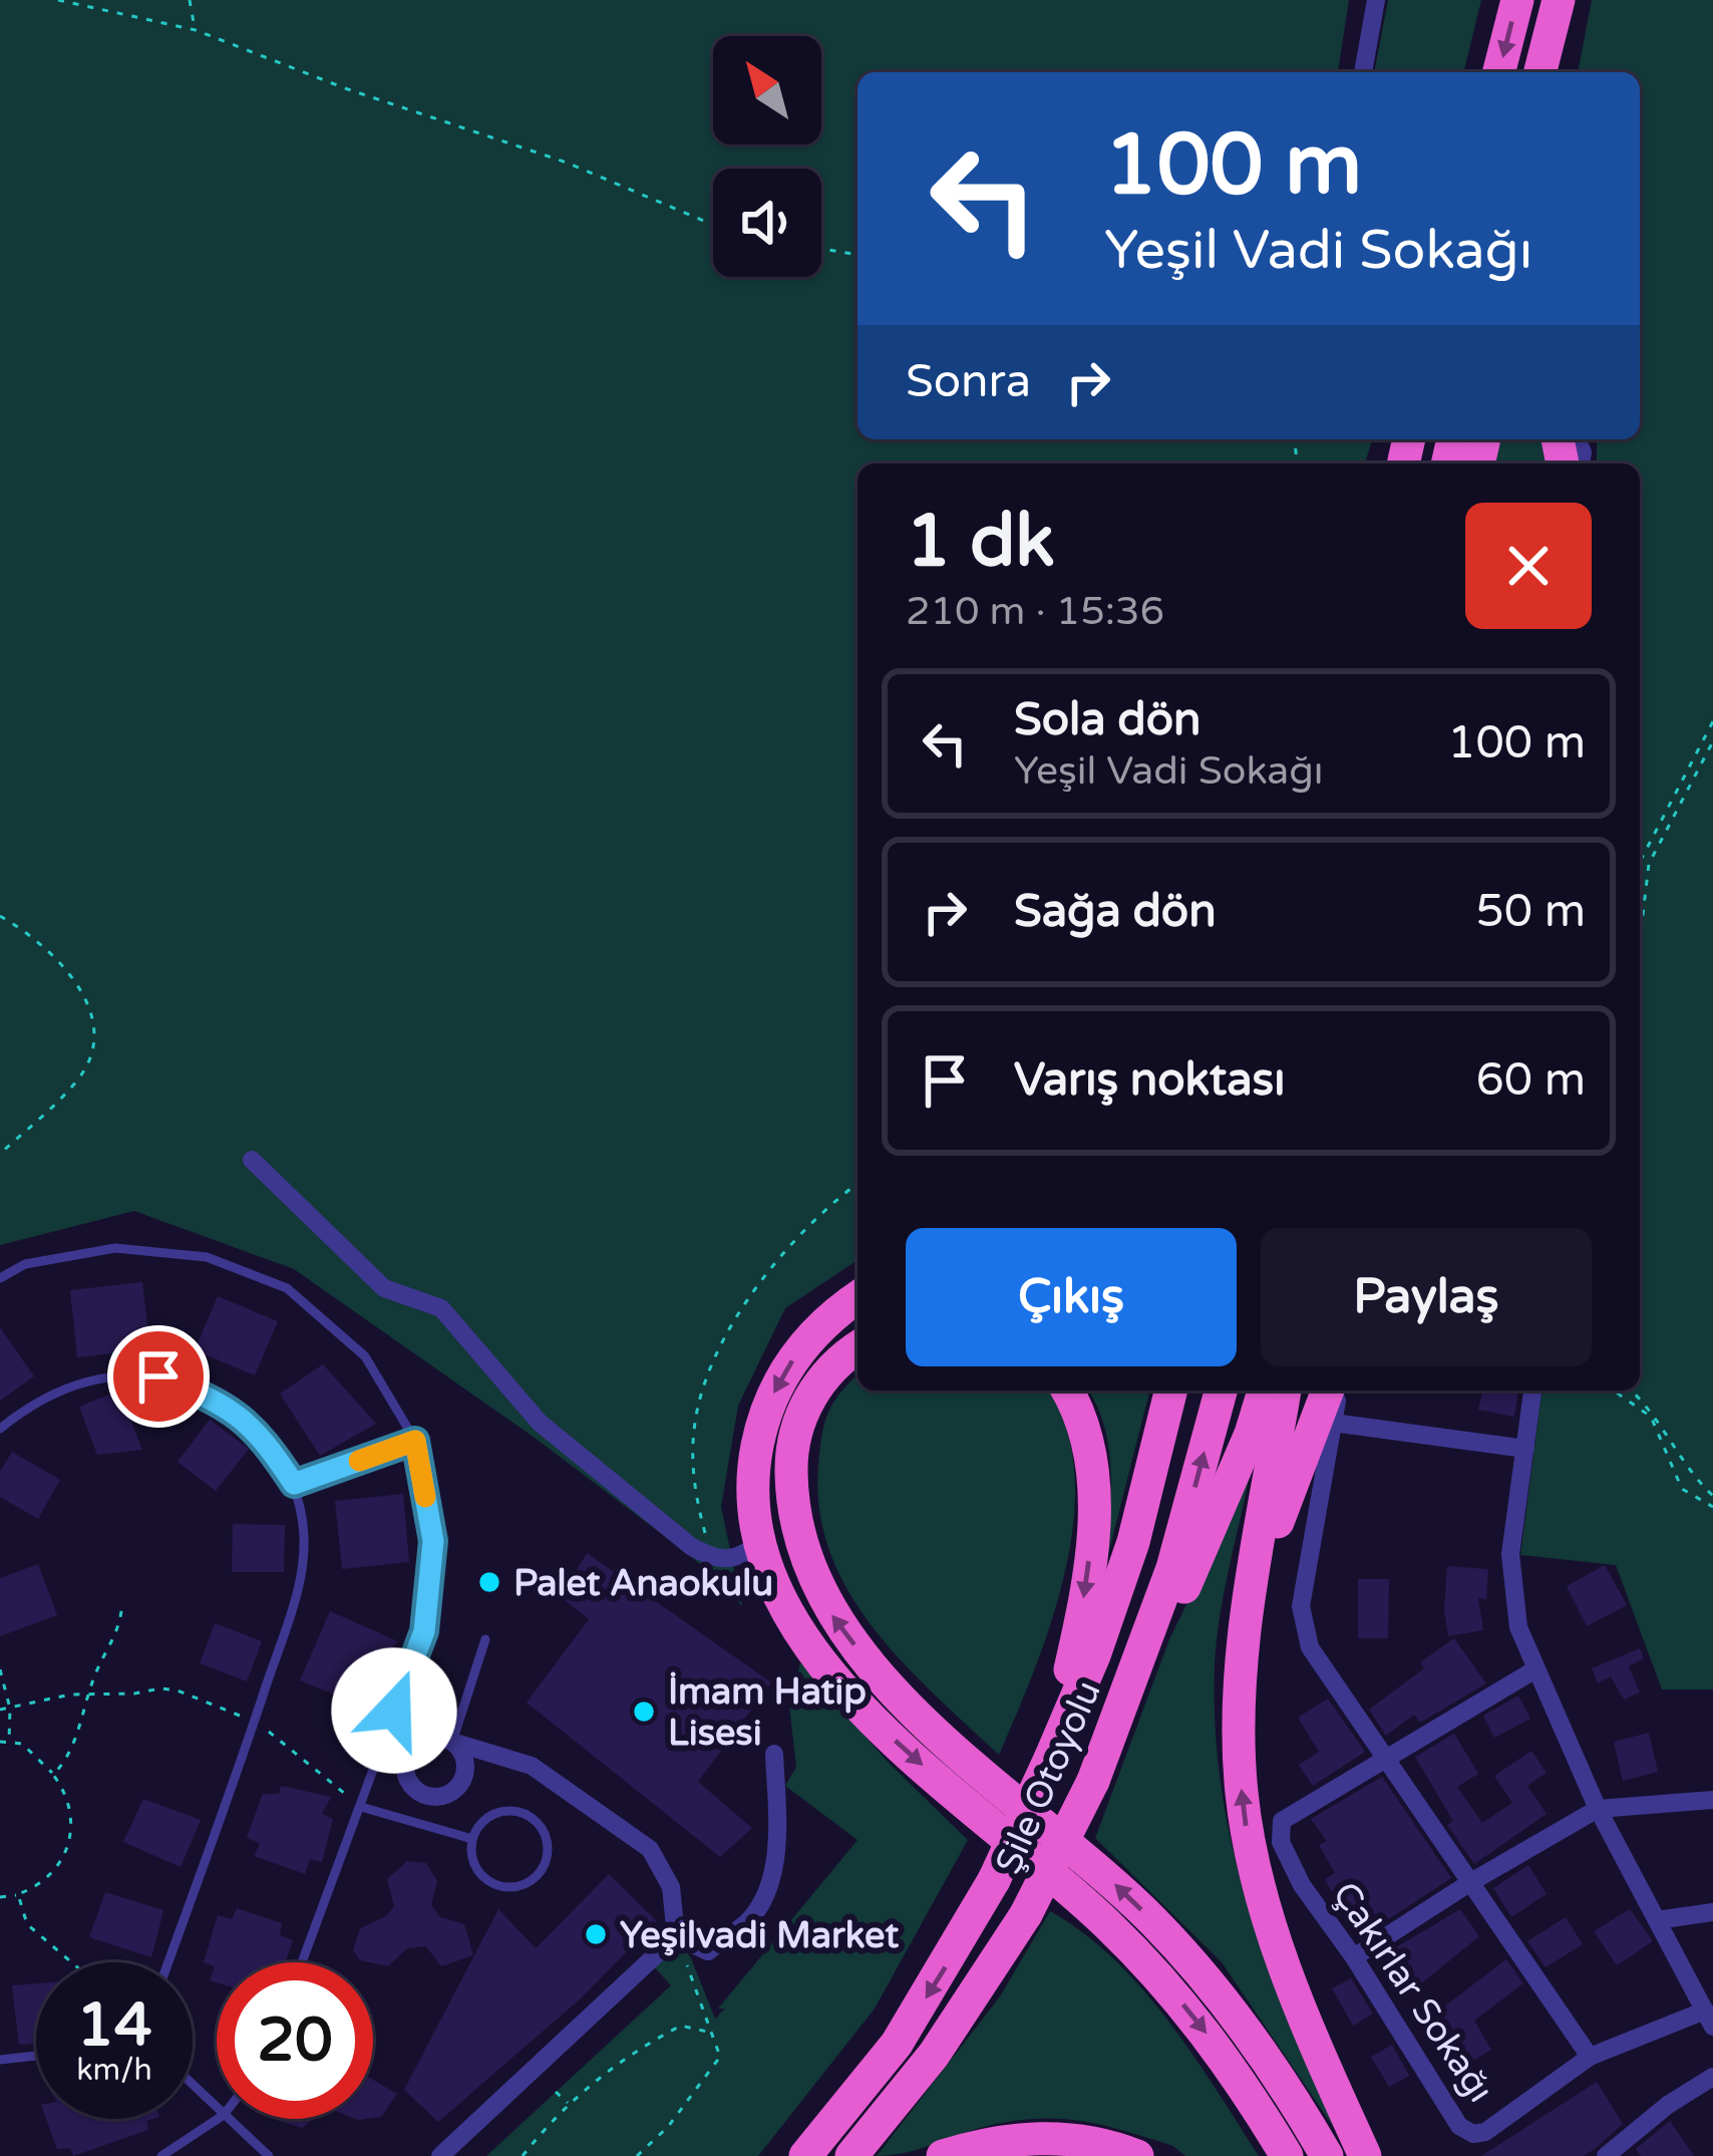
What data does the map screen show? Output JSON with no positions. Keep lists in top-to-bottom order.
{
  "streets": {
    "highway": ["Şile Otoyolu"],
    "street": ["Çakırlar Sokağı"]
  },
  "places": ["Palet Anaokulu", "İmam Hatip Lisesi", "Yeşilvadi Market"],
  "north": "top left",
  "page": {
    "turn": ["100 m", "Yeşil Vadi Sokağı"],
    "then": "Sonra",
    "heading": ["1 dk", "210 m · 15:36"],
    "list": [
      {
        "name": "Sola dön",
        "note": "Yeşil Vadi Sokağı",
        "value": "100 m"
      },
      {
        "name": "Sağa dön",
        "value": "50 m"
      },
      {
        "name": "Varış noktası",
        "value": "60 m"
      }
    ],
    "buttons": ["Çıkış", "Paylaş"],
    "speed": "14 km/h",
    "limit": "20"
  }
}
